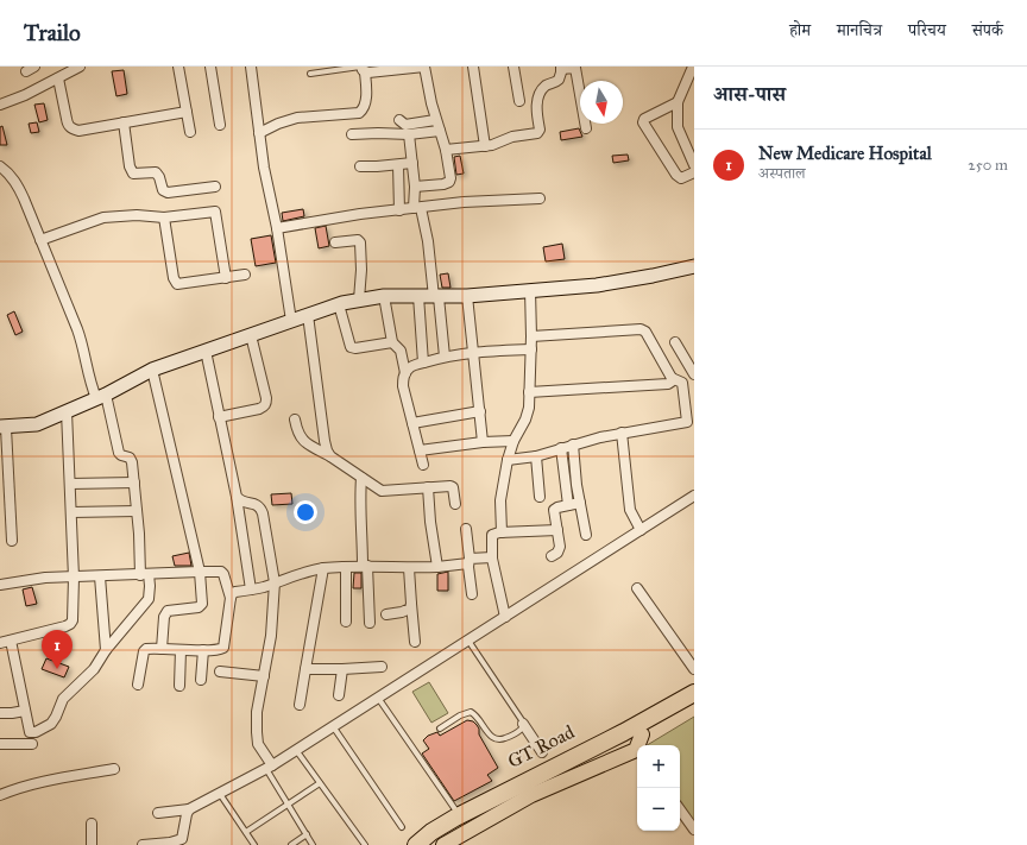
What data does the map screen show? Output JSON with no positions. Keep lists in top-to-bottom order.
{
  "streets": {
    "highway": ["GT Road"]
  },
  "north": "bottom",
  "page": {
    "header": "Trailo",
    "nav": [
      "होम",
      "मानचित्र",
      "परिचय",
      "संपर्क"
    ],
    "heading": "आस-पास",
    "list": [
      {
        "mark": "1",
        "name": "New Medicare Hospital",
        "note": "अस्पताल",
        "value": "250 m"
      }
    ],
    "pins": "1",
    "map_buttons": ["+", "−"]
  }
}
